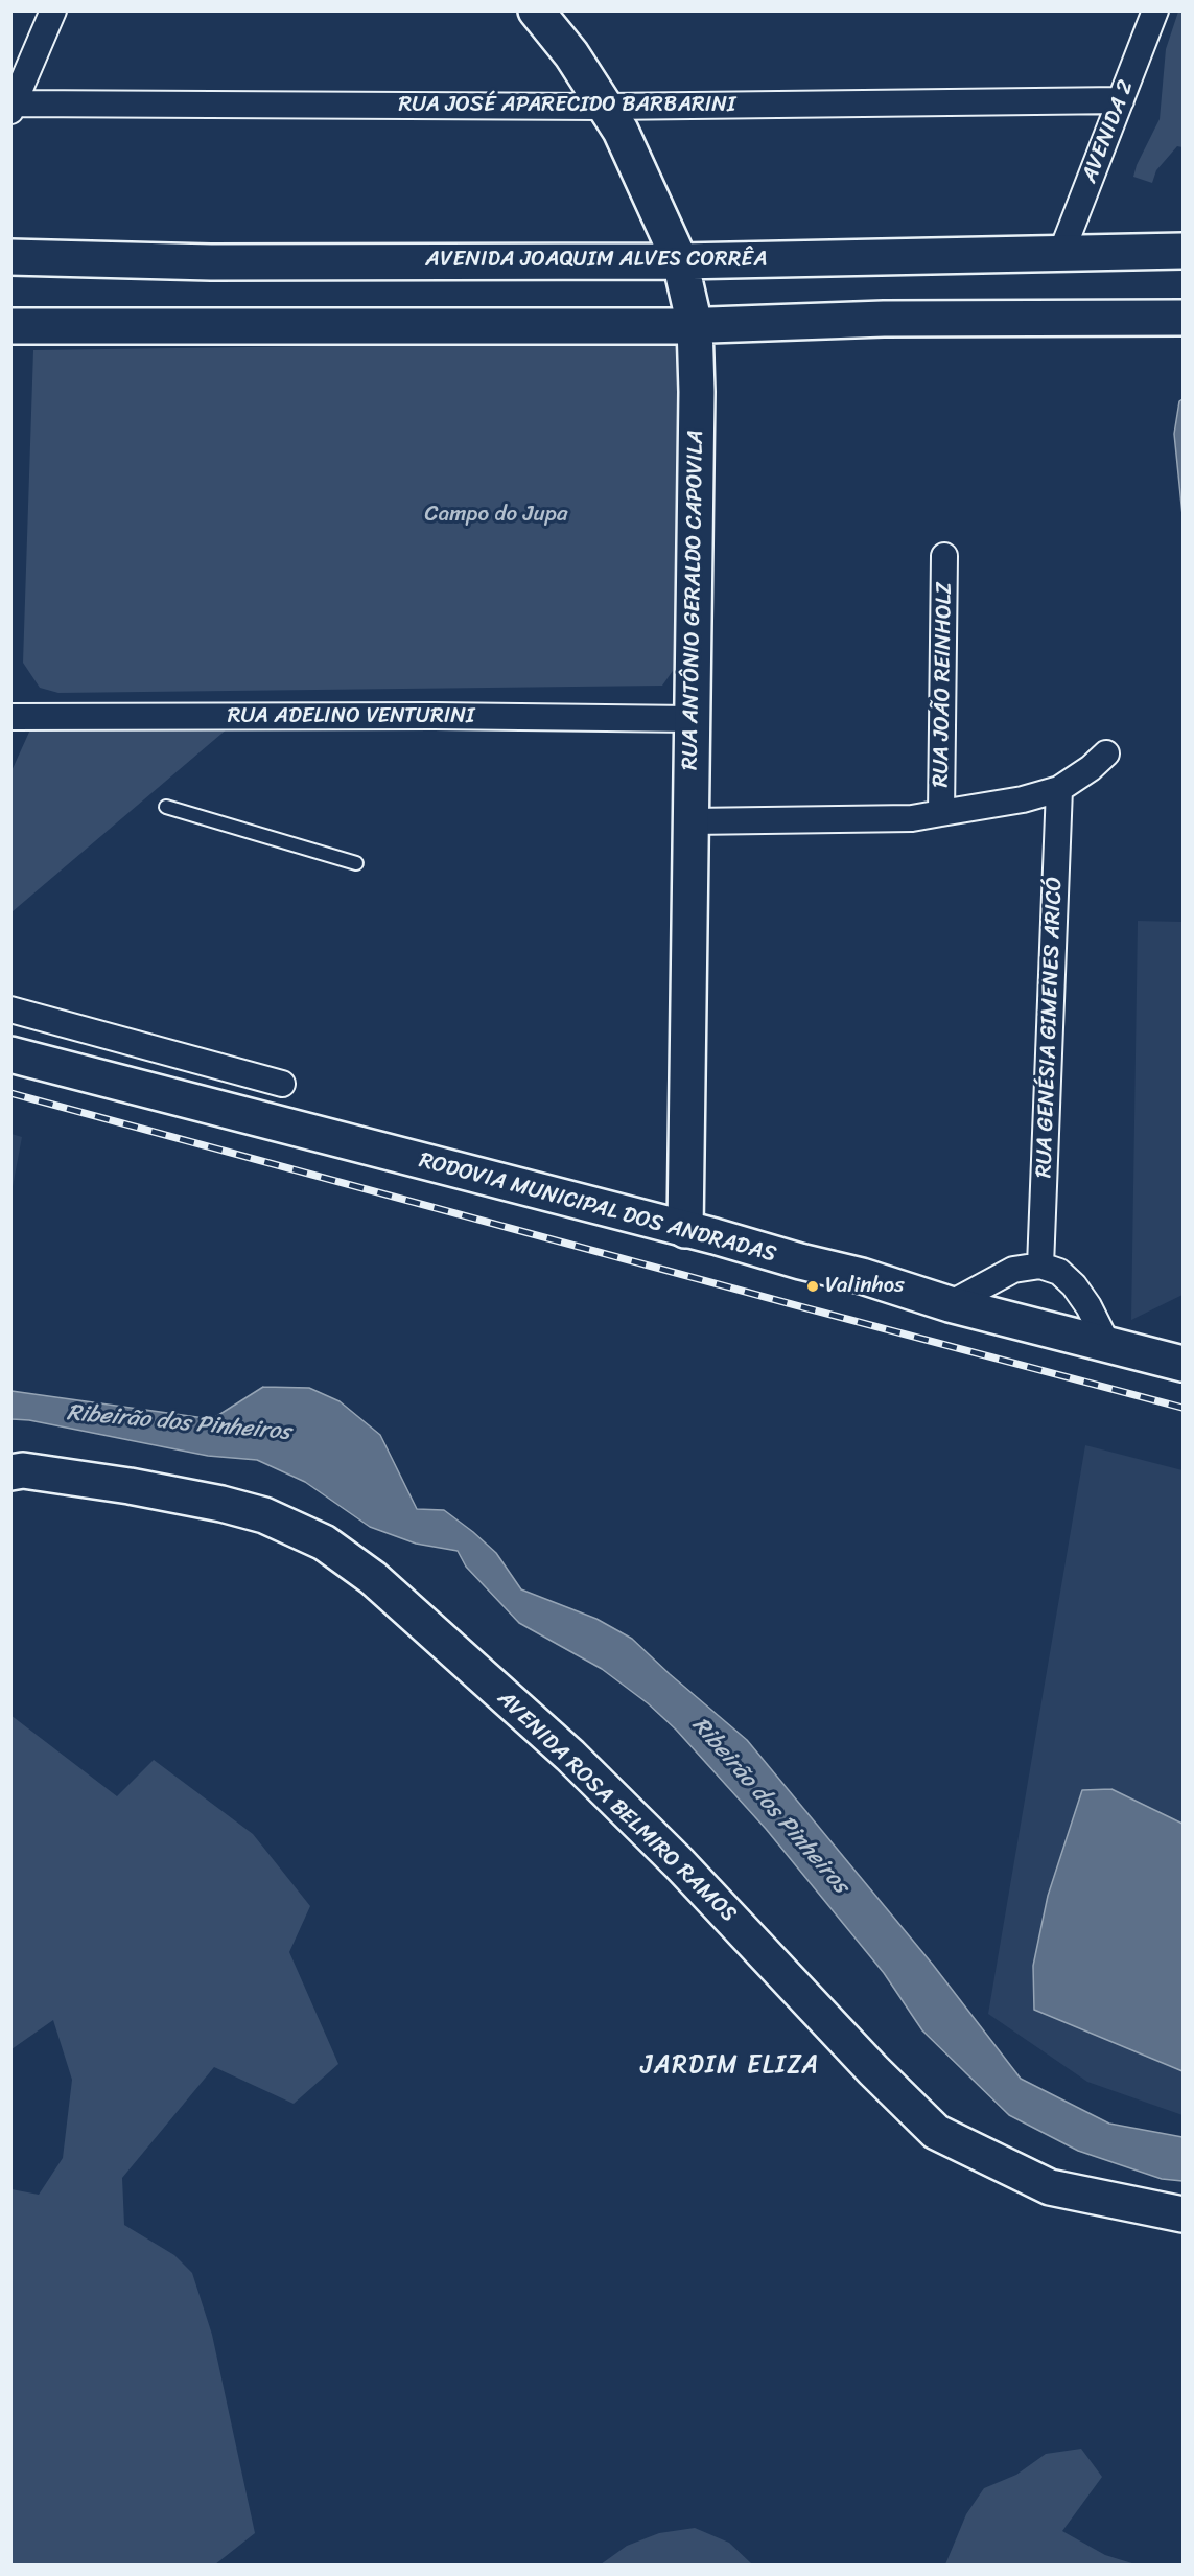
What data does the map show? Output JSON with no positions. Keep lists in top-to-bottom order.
{
  "streets": {
    "main road": [
      "AVENIDA JOAQUIM ALVES CORRÊA",
      "RUA ANTÔNIO GERALDO CAPOVILA",
      "RODOVIA MUNICIPAL DOS ANDRADAS",
      "AVENIDA ROSA BELMIRO RAMOS"
    ],
    "street": [
      "RUA JOSÉ APARECIDO BARBARINI",
      "AVENIDA 2",
      "RUA JOÃO REINHOLZ",
      "RUA ADELINO VENTURINI",
      "RUA GENÉSIA GIMENES ARICÓ"
    ]
  },
  "crossings": [
    ["RUA JOSÉ APARECIDO BARBARINI", "AVENIDA 2"],
    ["RUA JOSÉ APARECIDO BARBARINI", "RUA ANTÔNIO GERALDO CAPOVILA"],
    ["AVENIDA 2", "AVENIDA JOAQUIM ALVES CORRÊA"],
    ["AVENIDA JOAQUIM ALVES CORRÊA", "RUA ANTÔNIO GERALDO CAPOVILA"],
    ["RUA ANTÔNIO GERALDO CAPOVILA", "RUA ADELINO VENTURINI"],
    ["RUA ANTÔNIO GERALDO CAPOVILA", "RODOVIA MUNICIPAL DOS ANDRADAS"]
  ],
  "districts": ["JARDIM ELIZA"],
  "water": ["Ribeirão dos Pinheiros"],
  "parks": ["Campo do Jupa"],
  "places": ["Valinhos"]
}
